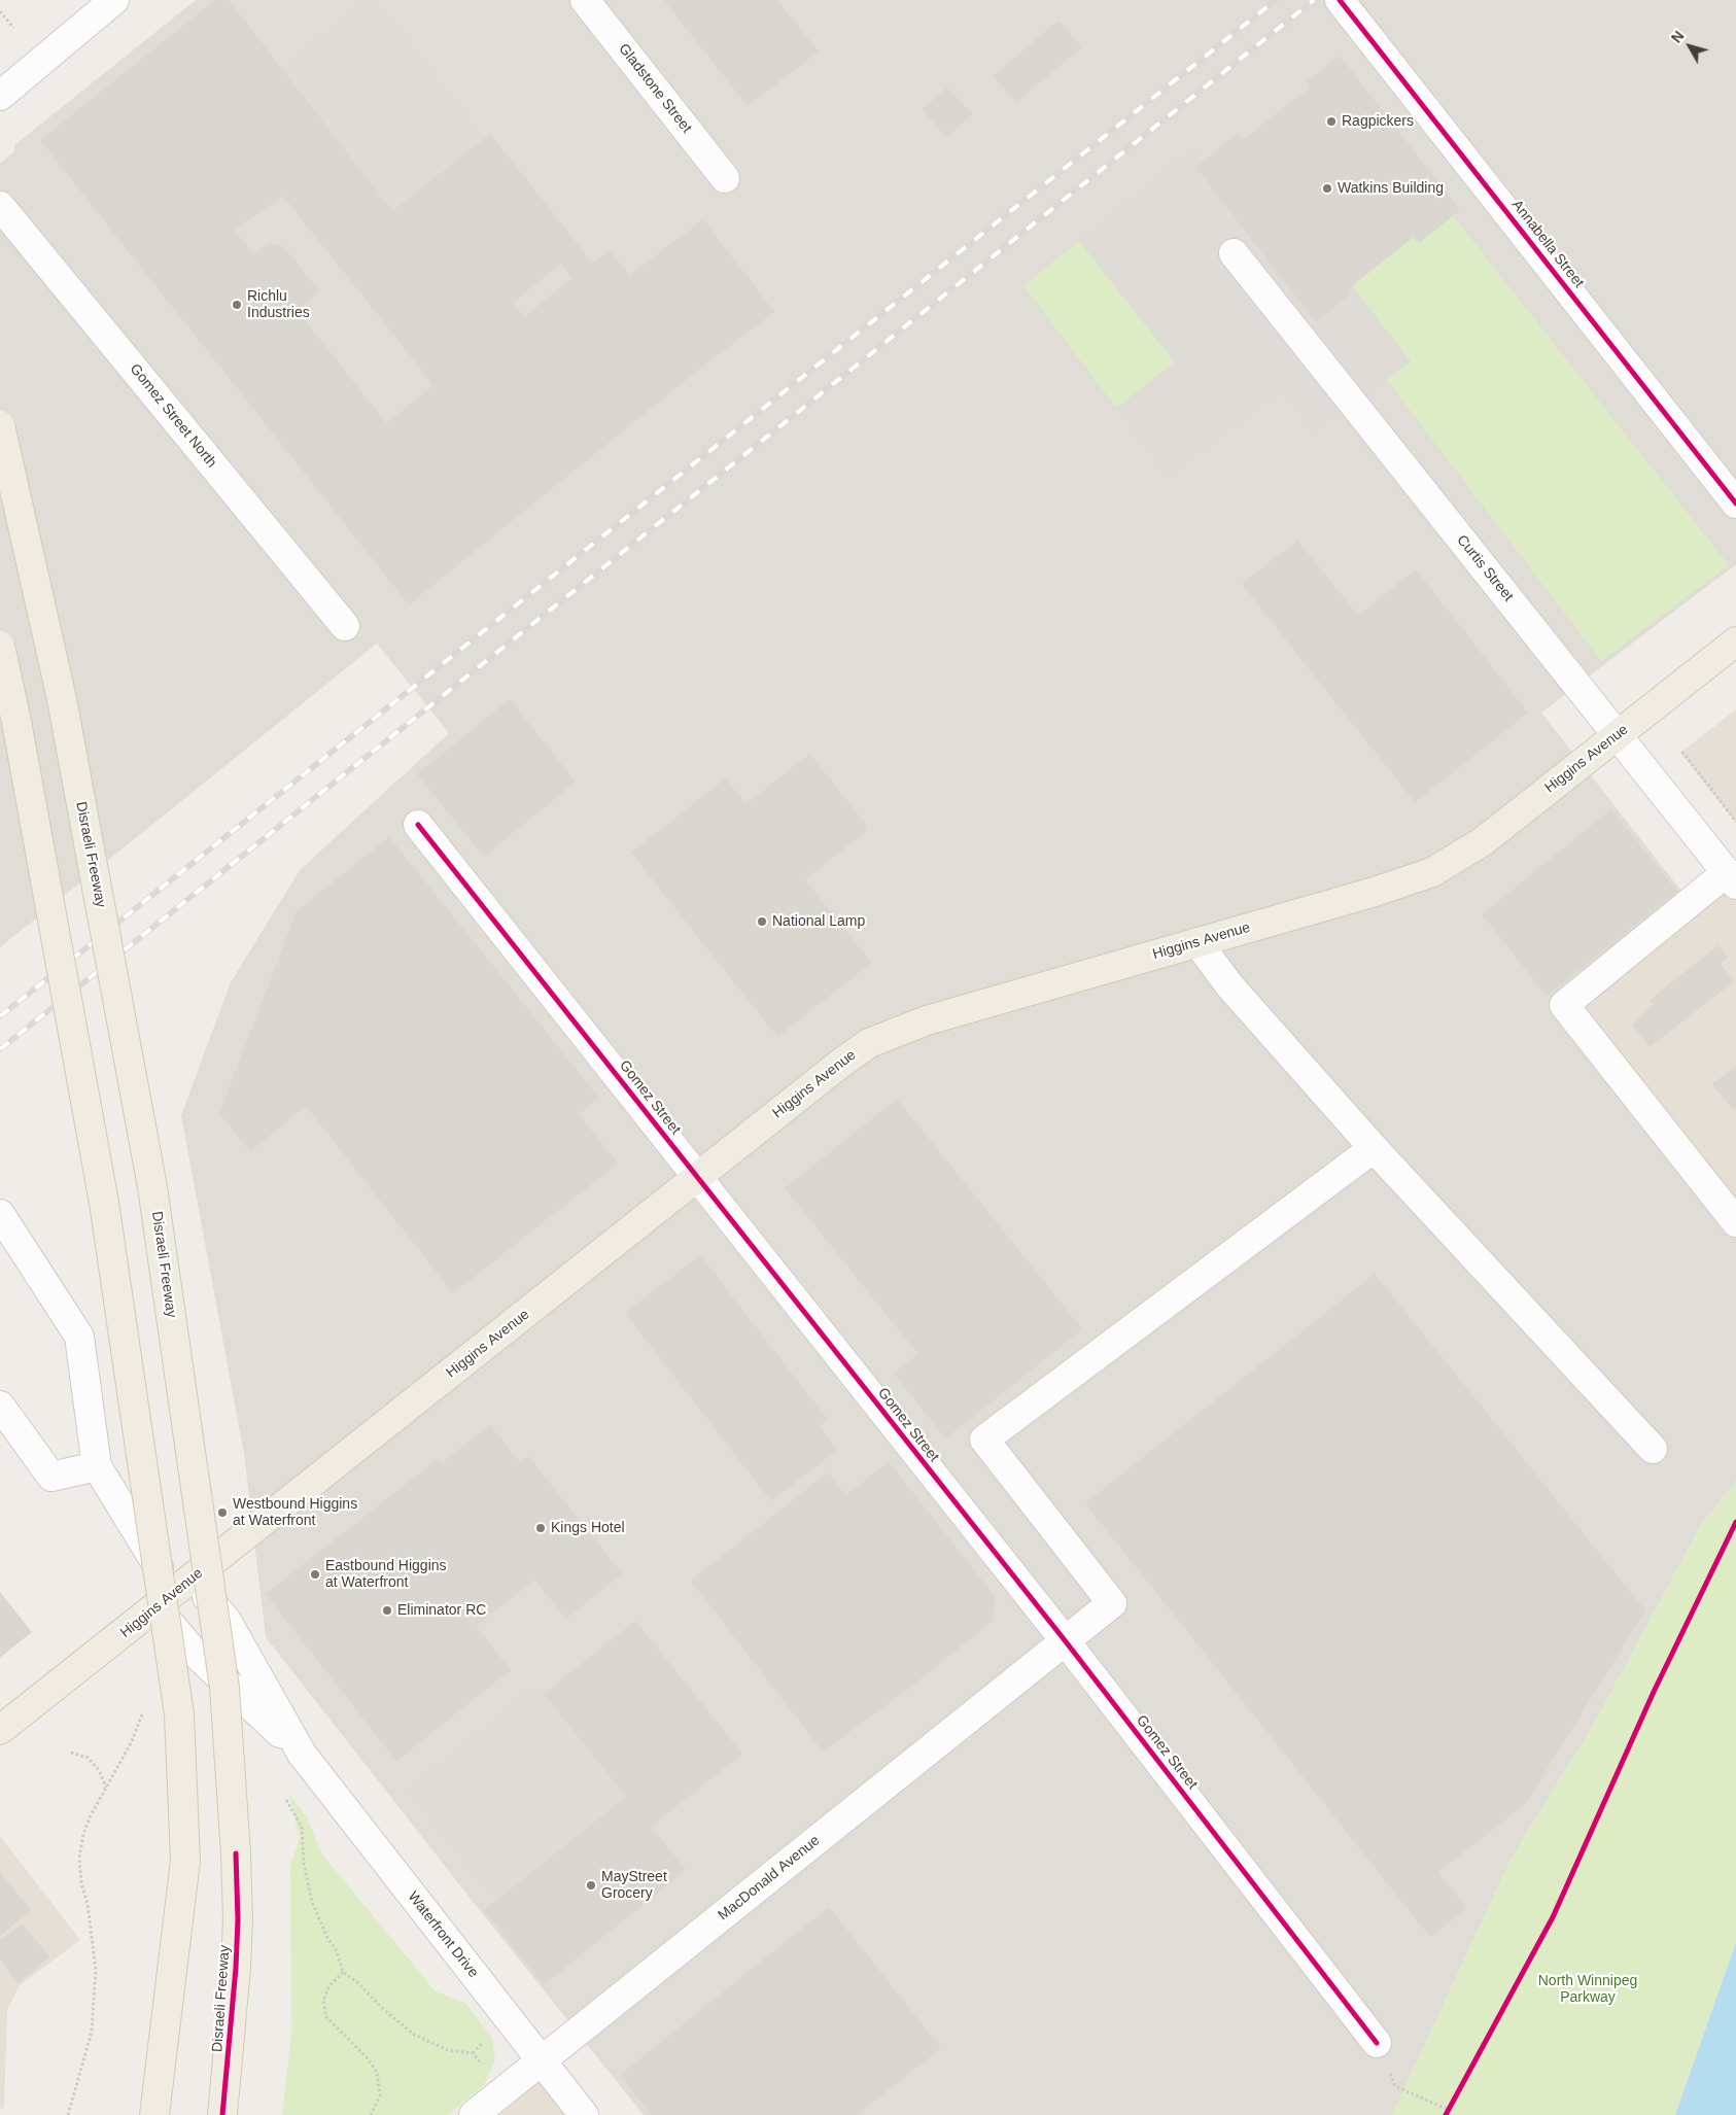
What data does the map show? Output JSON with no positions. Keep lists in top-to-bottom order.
{
  "streets": {
    "main road": ["Higgins Avenue", "Disraeli Freeway"],
    "street": [
      "Gladstone Street",
      "Annabella Street",
      "Gomez Street North",
      "Curtis Street",
      "Gomez Street",
      "MacDonald Avenue",
      "Waterfront Drive"
    ]
  },
  "crossings": [
    ["Curtis Street", "Higgins Avenue"],
    ["Higgins Avenue", "Gomez Street"],
    ["Higgins Avenue", "Waterfront Drive"],
    ["Gomez Street", "MacDonald Avenue"],
    ["MacDonald Avenue", "Waterfront Drive"]
  ],
  "parks": ["North Winnipeg Parkway"],
  "places": [
    "Ragpickers",
    "Watkins Building",
    "Richlu Industries",
    "National Lamp",
    "Westbound Higgins at Waterfront",
    "Kings Hotel",
    "Eastbound Higgins at Waterfront",
    "Eliminator RC",
    "MayStreet Grocery"
  ],
  "north": "top left"
}
